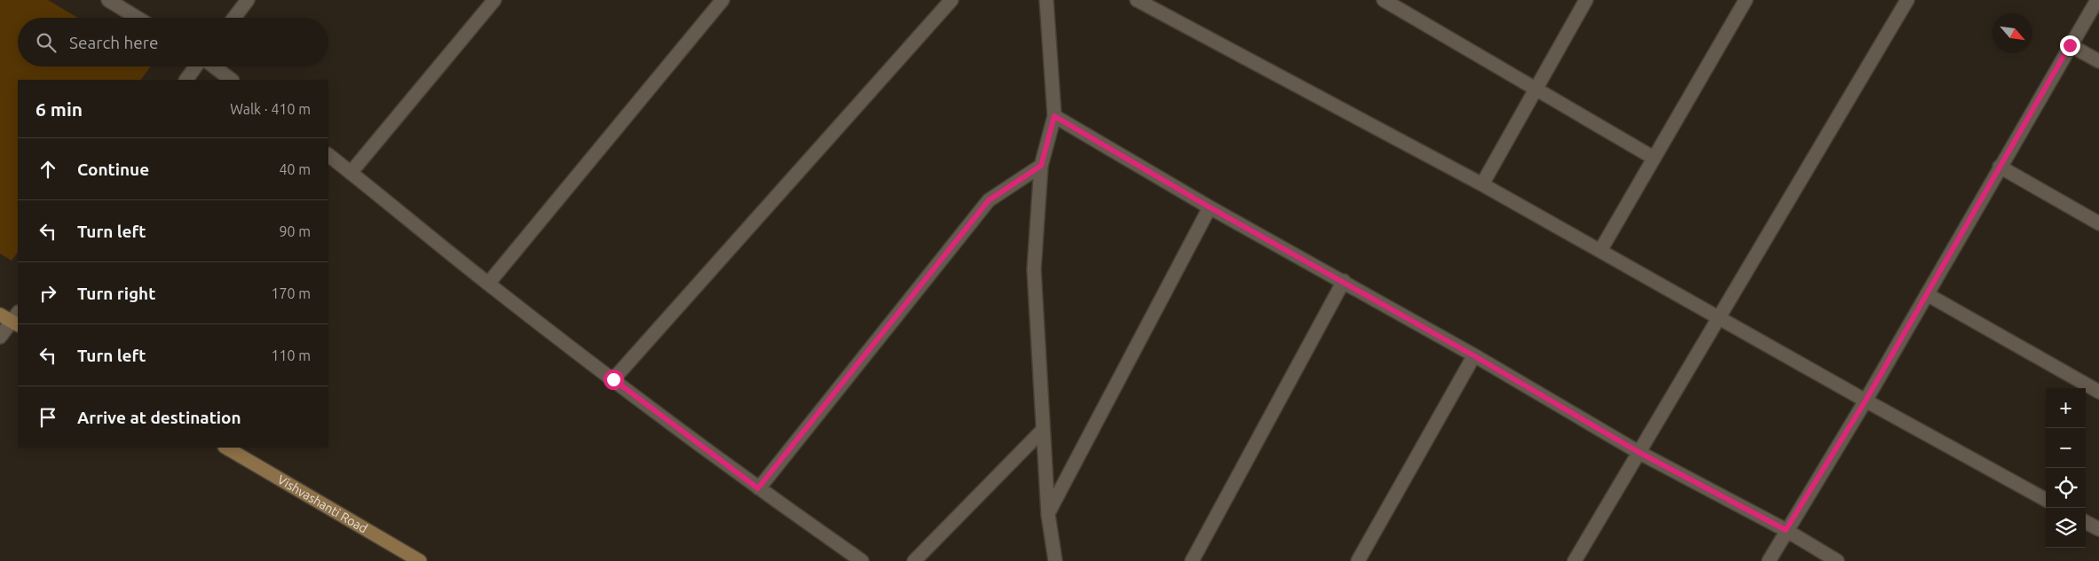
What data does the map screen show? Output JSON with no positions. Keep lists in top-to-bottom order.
{
  "streets": {
    "street": ["Vishvashanti Road"]
  },
  "north": "bottom right",
  "page": {
    "search": "Search here",
    "heading": ["6 min", "Walk · 410 m"],
    "list": [
      ["Continue", "40 m"],
      ["Turn left", "90 m"],
      ["Turn right", "170 m"],
      ["Turn left", "110 m"],
      "Arrive at destination"
    ],
    "map_buttons": ["+", "−"]
  }
}
